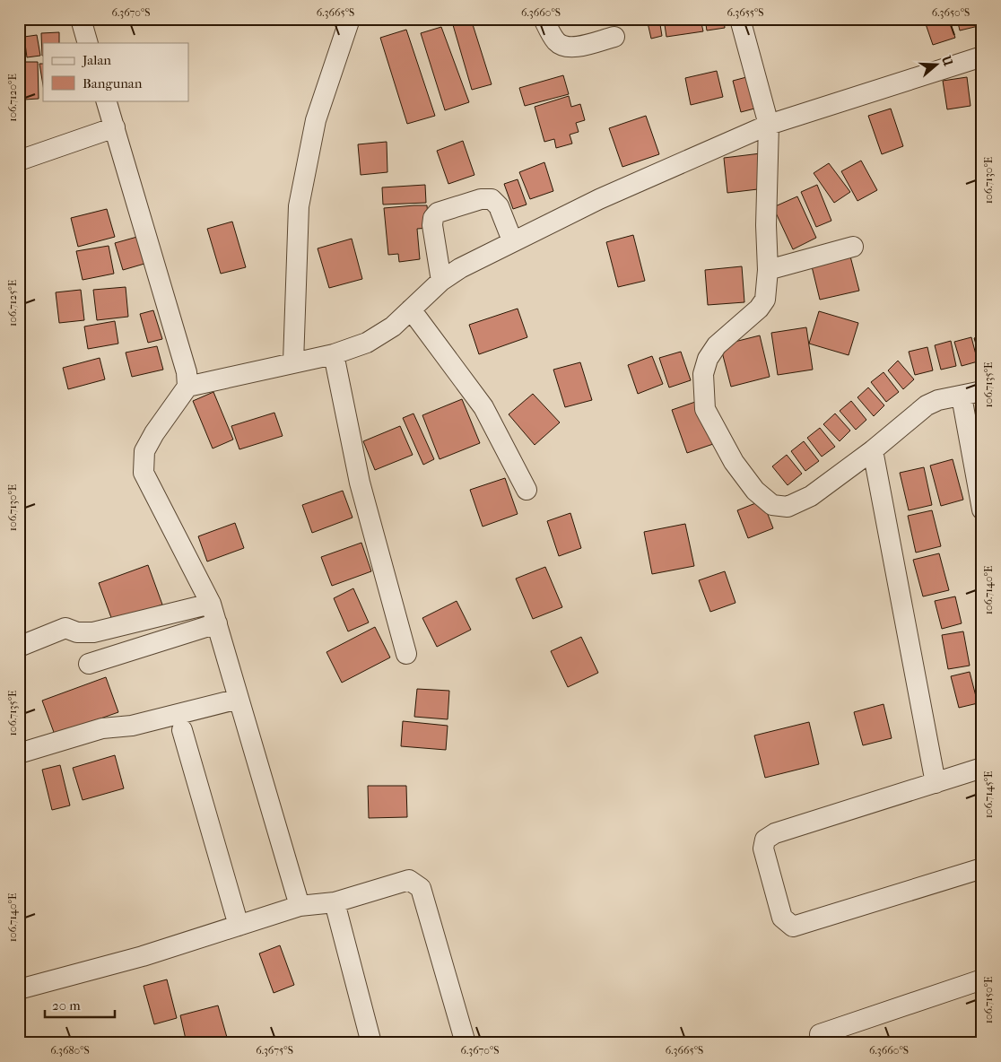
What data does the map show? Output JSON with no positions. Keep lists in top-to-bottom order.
{
  "legend": ["Jalan", "Bangunan"],
  "scale_bar": "20 m",
  "north": "right",
  "coordinates": [
    "6.3670°S",
    "6.3665°S",
    "6.3660°S",
    "6.3655°S",
    "6.3650°S",
    "106.7120°E",
    "106.7130°E",
    "106.7125°E",
    "106.7135°E",
    "106.7140°E",
    "106.7145°E",
    "106.7150°E",
    "6.3680°S",
    "6.3675°S"
  ]
}
